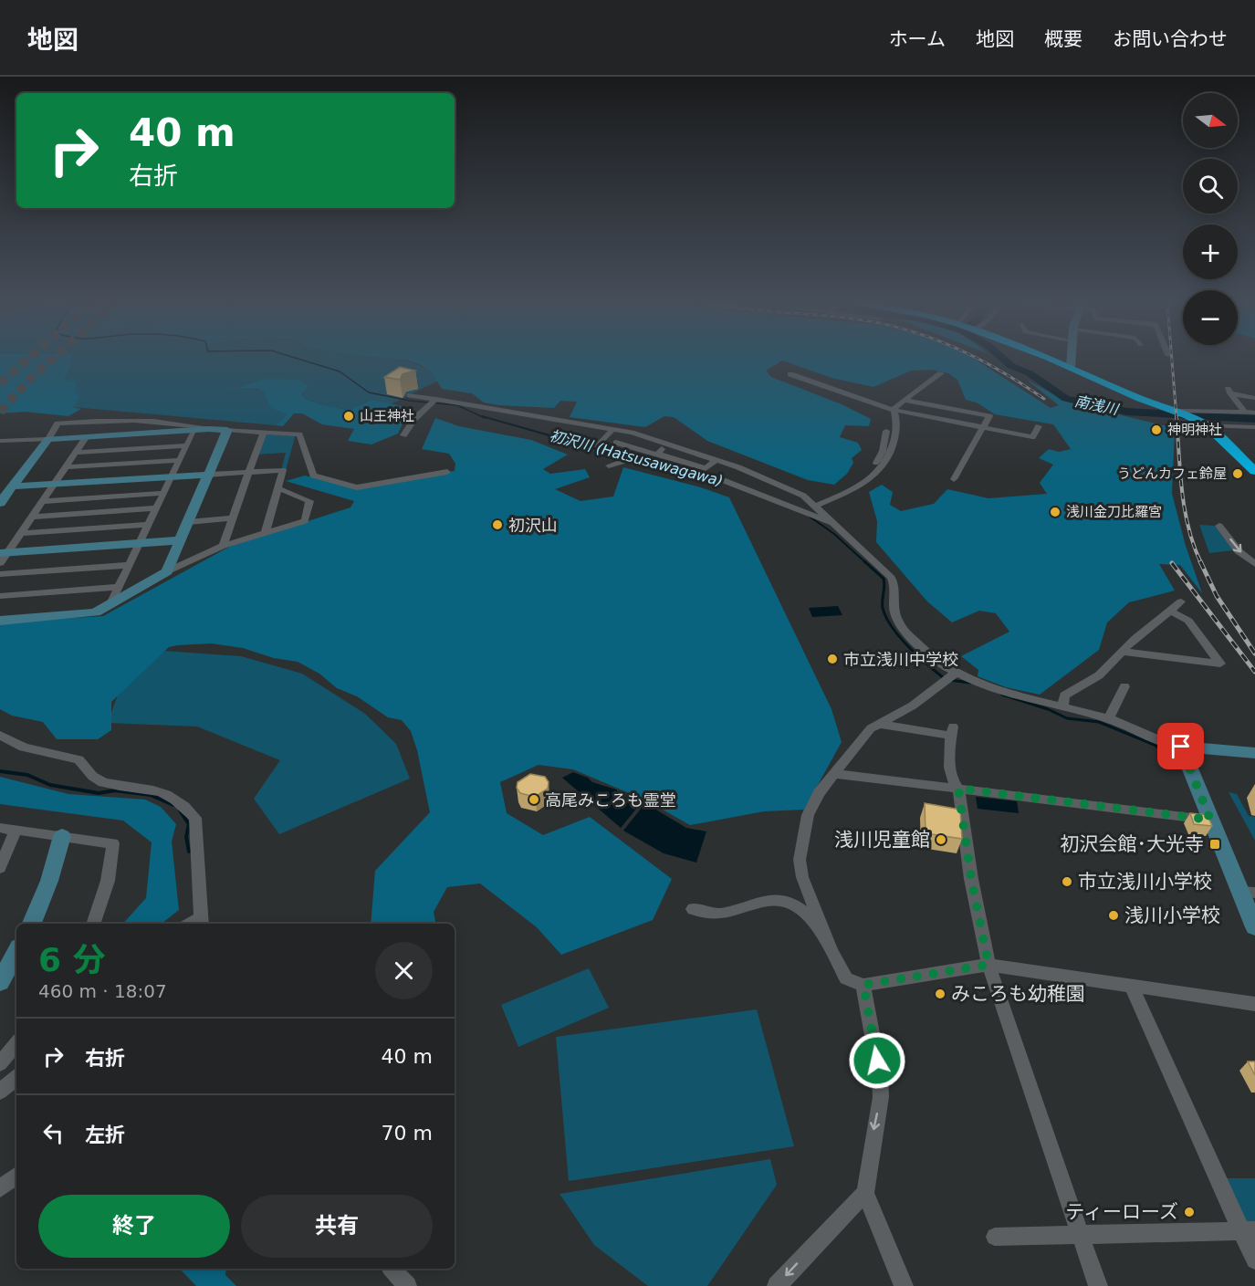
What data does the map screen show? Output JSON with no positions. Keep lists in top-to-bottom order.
{
  "water": ["南浅川", "初沢川 (Hatsusawagawa)"],
  "places": {
    "other": [
      "山王神社",
      "神明神社",
      "うどんカフェ鈴屋",
      "浅川金刀比羅宮",
      "初沢山",
      "市立浅川中学校",
      "高尾みころも霊堂",
      "浅川児童館",
      "市立浅川小学校",
      "浅川小学校",
      "みころも幼稚園",
      "ティーローズ"
    ],
    "transit": ["初沢会館･大光寺"]
  },
  "north": "right",
  "page": {
    "header": "地図",
    "nav": [
      "ホーム",
      "地図",
      "概要",
      "お問い合わせ"
    ],
    "map_buttons": ["+", "−"],
    "turn": ["40 m", "右折"],
    "heading": ["6 分", "460 m · 18:07"],
    "list": [
      {
        "name": "右折",
        "value": "40 m"
      },
      {
        "name": "左折",
        "value": "70 m"
      }
    ],
    "buttons": ["終了", "共有"]
  }
}
